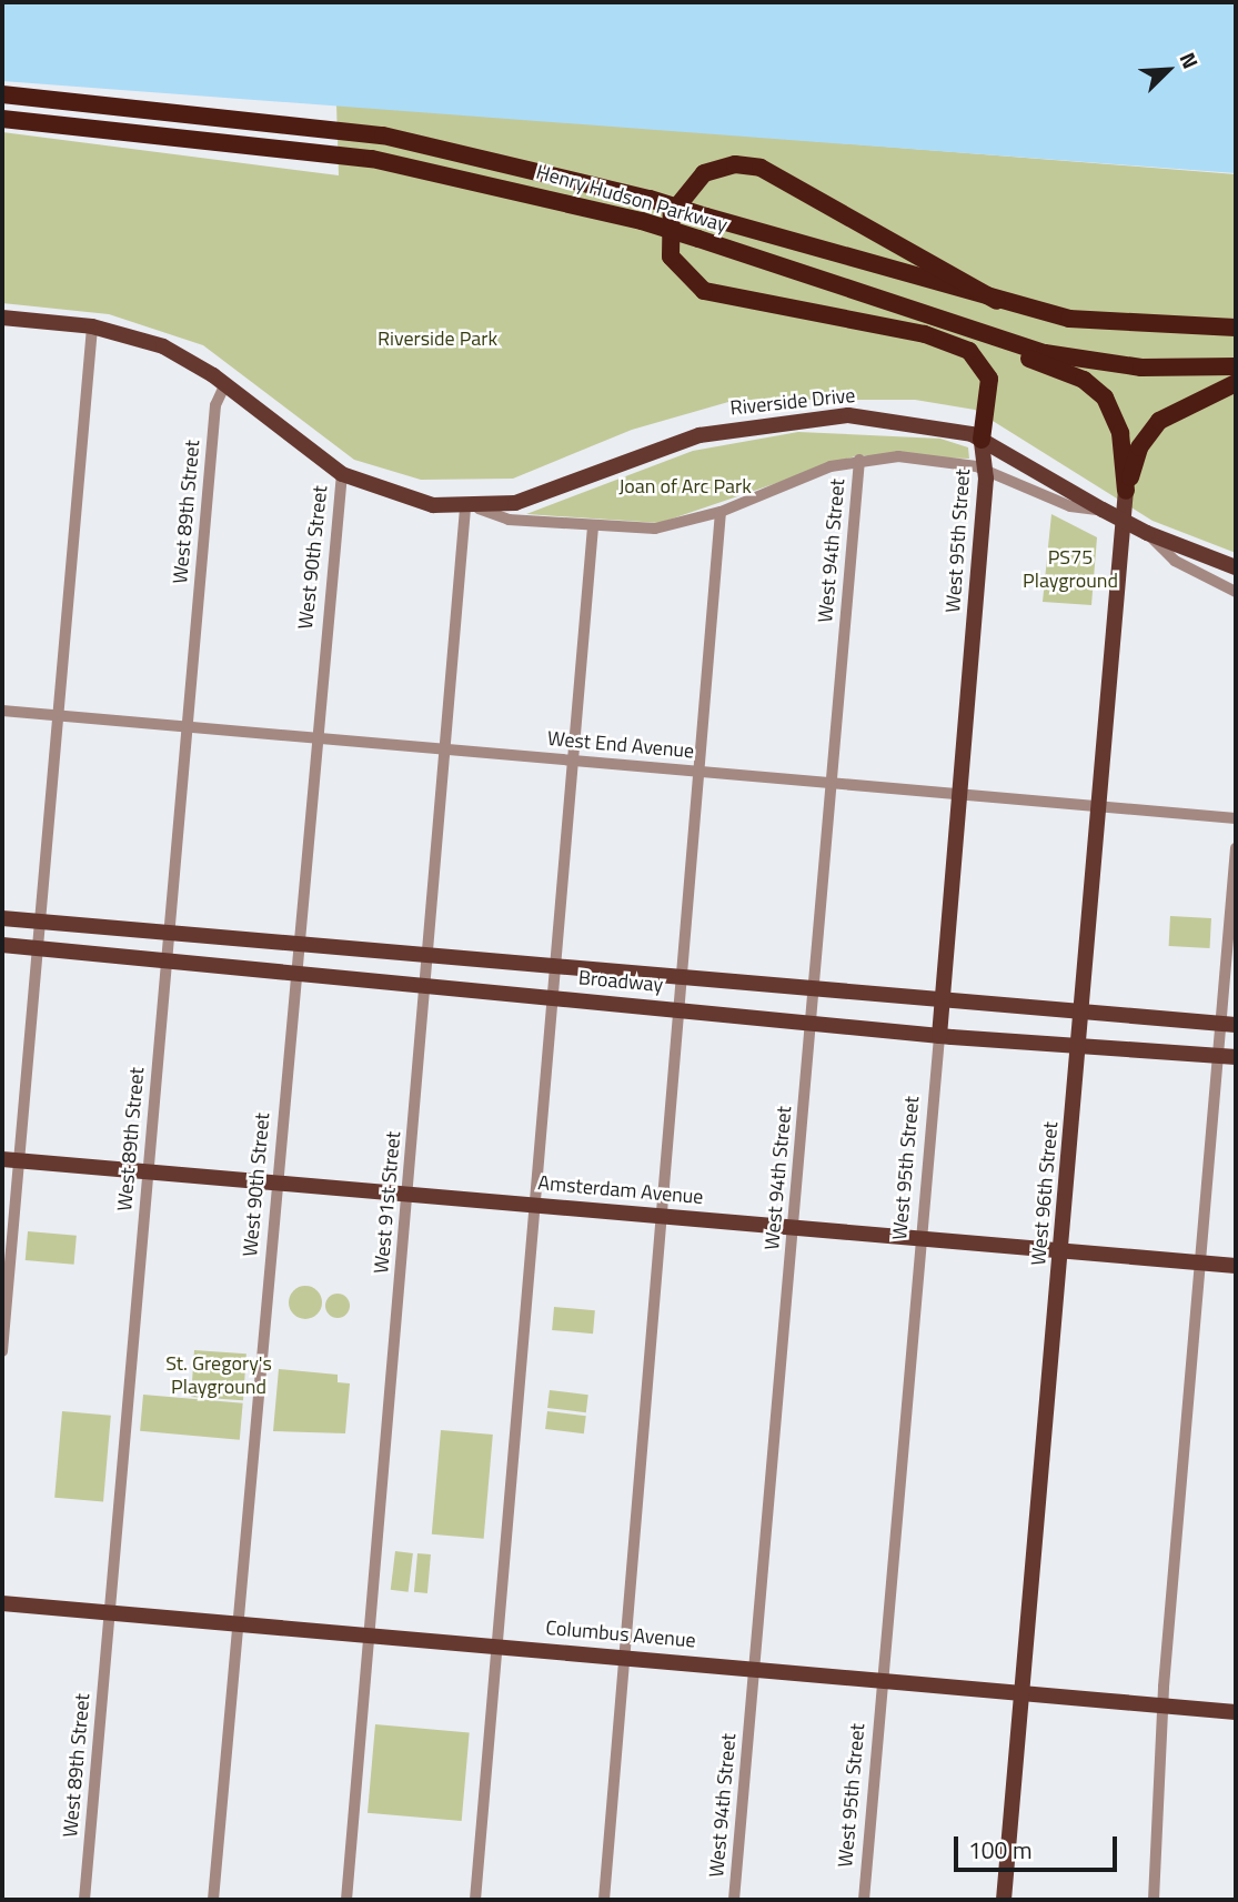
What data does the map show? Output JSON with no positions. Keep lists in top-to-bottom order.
{
  "streets": {
    "highway": ["Henry Hudson Parkway"],
    "main road": [
      "Riverside Drive",
      "West 95th Street",
      "Broadway",
      "Amsterdam Avenue",
      "West 96th Street",
      "Columbus Avenue"
    ],
    "street": [
      "West 89th Street",
      "West 94th Street",
      "West 90th Street",
      "West End Avenue",
      "West 91st Street"
    ]
  },
  "crossings": [
    ["Riverside Drive", "West 89th Street"],
    ["Riverside Drive", "West 95th Street"],
    ["Riverside Drive", "West 94th Street"],
    ["Riverside Drive", "West 90th Street"],
    ["Riverside Drive", "West 91st Street"],
    ["West 89th Street", "West End Avenue"],
    ["West 89th Street", "Broadway"],
    ["West 89th Street", "Amsterdam Avenue"],
    ["West 89th Street", "Columbus Avenue"],
    ["West 95th Street", "West End Avenue"],
    ["West 95th Street", "Broadway"],
    ["West 95th Street", "Amsterdam Avenue"],
    ["West 95th Street", "Columbus Avenue"],
    ["West 94th Street", "West End Avenue"],
    ["West 94th Street", "Broadway"],
    ["West 94th Street", "Amsterdam Avenue"],
    ["West 94th Street", "Columbus Avenue"],
    ["West 90th Street", "West End Avenue"],
    ["West 90th Street", "Broadway"],
    ["West 90th Street", "Amsterdam Avenue"],
    ["West 90th Street", "Columbus Avenue"],
    ["West End Avenue", "West 96th Street"],
    ["West End Avenue", "West 91st Street"],
    ["Broadway", "West 96th Street"],
    ["Broadway", "West 91st Street"],
    ["Amsterdam Avenue", "West 96th Street"],
    ["Amsterdam Avenue", "West 91st Street"],
    ["West 96th Street", "Columbus Avenue"],
    ["West 91st Street", "Columbus Avenue"]
  ],
  "parks": [
    "Riverside Park",
    "Joan of Arc Park",
    "PS75 Playground",
    "St. Gregory's Playground"
  ],
  "scale_bar": "100 m",
  "north": "top right"
}
